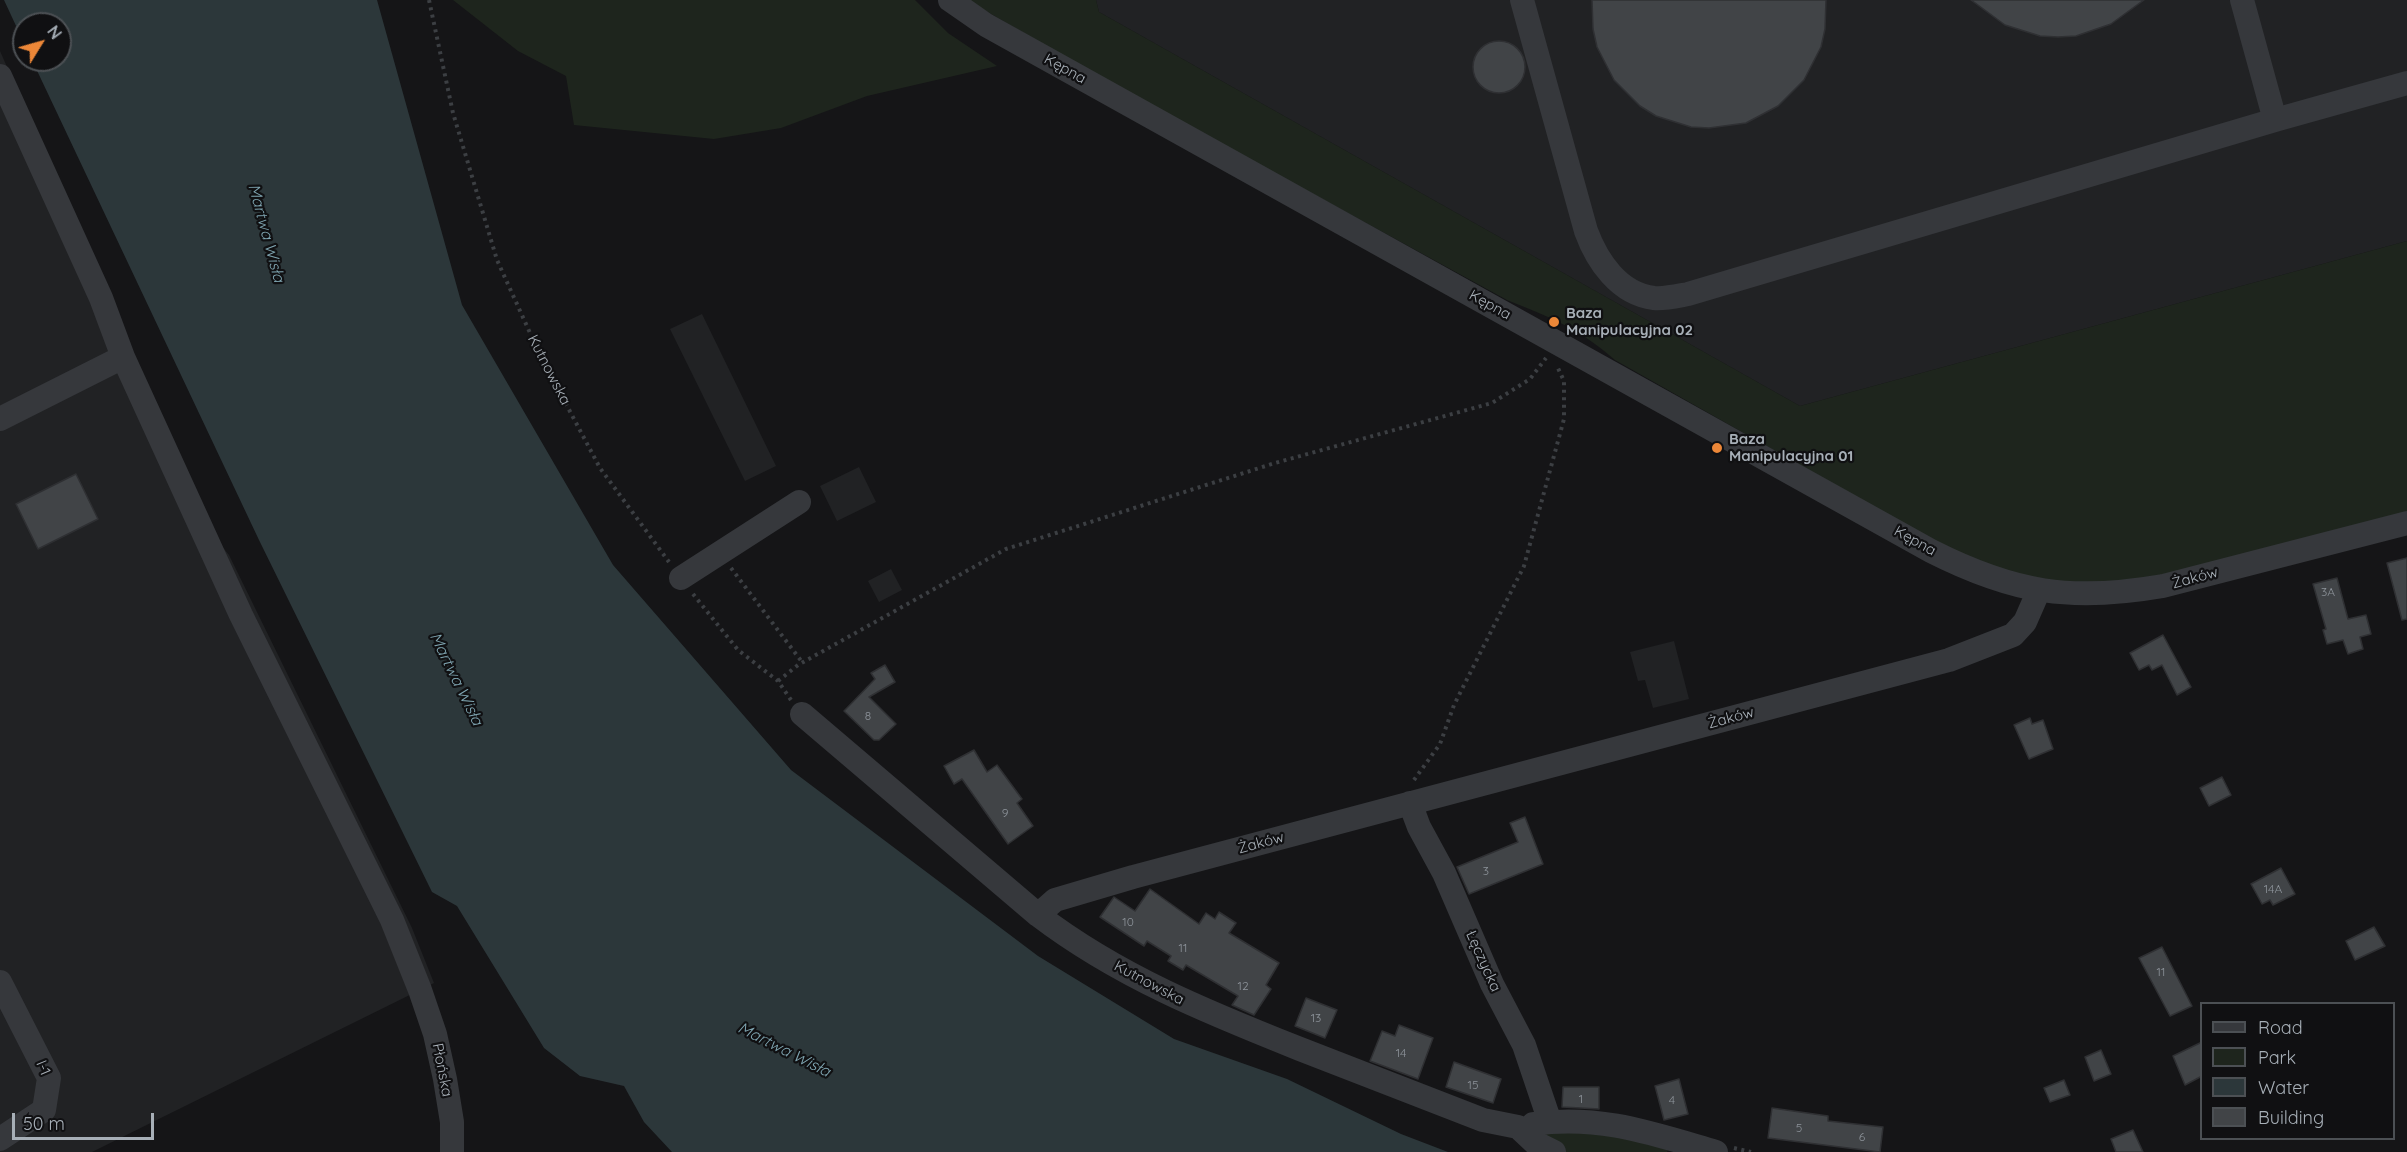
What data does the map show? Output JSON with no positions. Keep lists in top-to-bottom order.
{
  "streets": {
    "street": [
      "Kępna",
      "Kutnowska",
      "Żaków",
      "Łęczycka",
      "I-1",
      "Płońska"
    ]
  },
  "crossings": [
    ["Kępna", "Żaków"],
    ["Kutnowska", "Żaków"],
    ["Żaków", "Łęczycka"]
  ],
  "water": ["Martwa Wisła"],
  "places": ["Baza Manipulacyjna 02", "Baza Manipulacyjna 01"],
  "house_numbers": [
    "3A",
    "8",
    "9",
    "3",
    "14A",
    "10",
    "11",
    "11",
    "12",
    "13",
    "14",
    "15",
    "1",
    "4",
    "5",
    "6"
  ],
  "legend": [
    "Road",
    "Park",
    "Water",
    "Building"
  ],
  "scale_bar": "50 m",
  "north": "top right"
}
